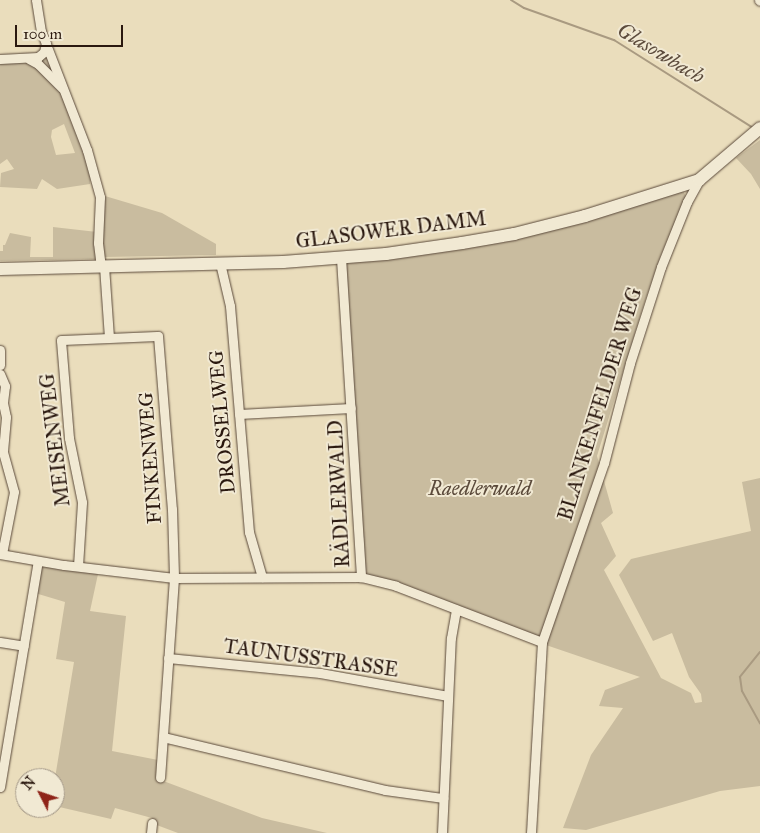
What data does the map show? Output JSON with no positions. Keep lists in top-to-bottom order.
{
  "streets": {
    "street": [
      "GLASOWER DAMM",
      "BLANKENFELDER WEG",
      "DROSSELWEG",
      "MEISENWEG",
      "FINKENWEG",
      "RÄDLERWALD",
      "TAUNUSSTRASSE"
    ]
  },
  "crossings": [
    ["GLASOWER DAMM", "BLANKENFELDER WEG"],
    ["GLASOWER DAMM", "DROSSELWEG"],
    ["GLASOWER DAMM", "RÄDLERWALD"],
    ["DROSSELWEG", "RÄDLERWALD"],
    ["MEISENWEG", "FINKENWEG"],
    ["FINKENWEG", "TAUNUSSTRASSE"]
  ],
  "water": ["Glasowbach"],
  "parks": ["Raedlerwald"],
  "scale_bar": "100 m",
  "north": "top left"
}
